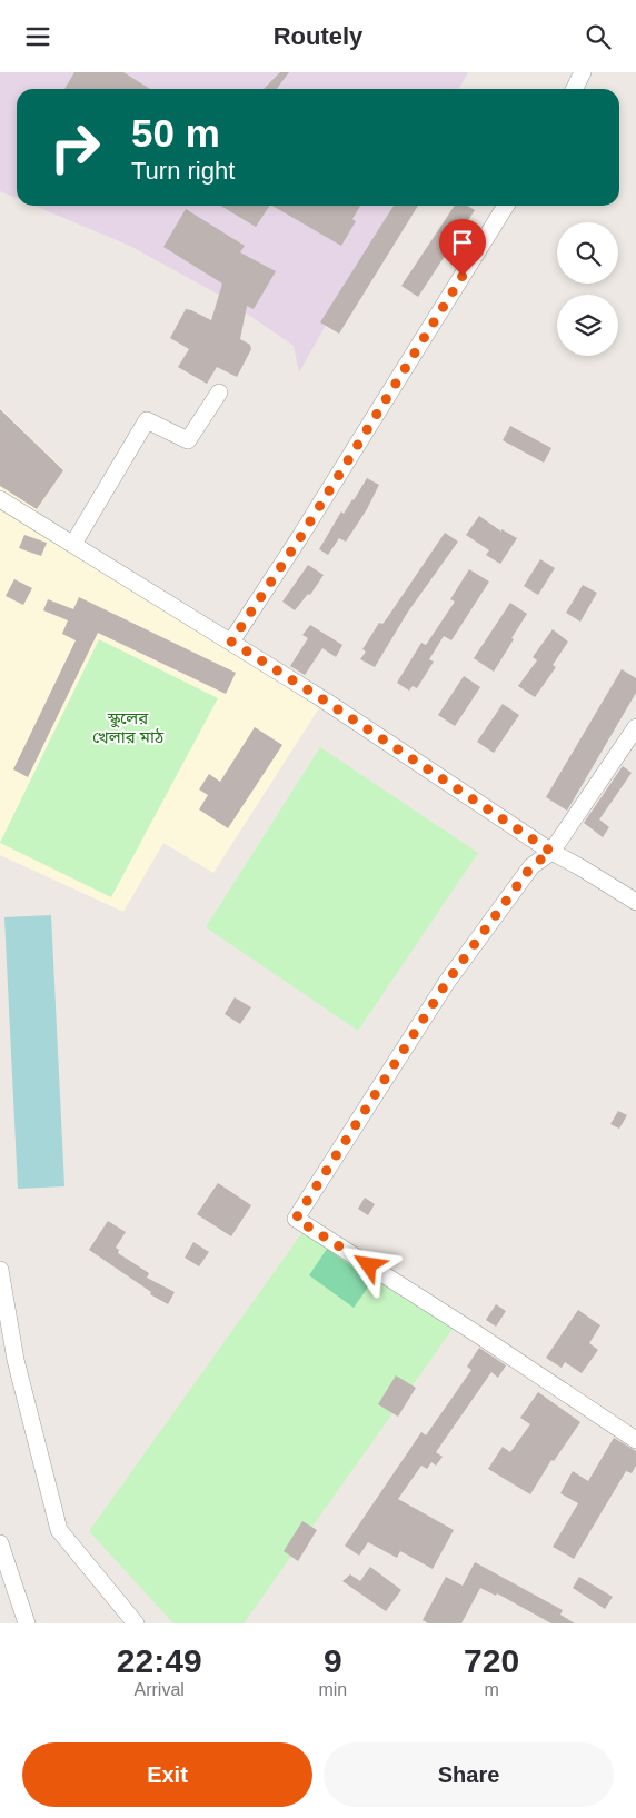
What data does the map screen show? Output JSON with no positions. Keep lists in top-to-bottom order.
{
  "parks": ["স্কুলের খেলার মাঠ"],
  "page": {
    "header": "Routely",
    "turn": ["50 m", "Turn right"],
    "eta": [
      "22:49",
      "Arrival",
      "9",
      "min",
      "720",
      "m"
    ],
    "buttons": ["Exit", "Share"]
  }
}
